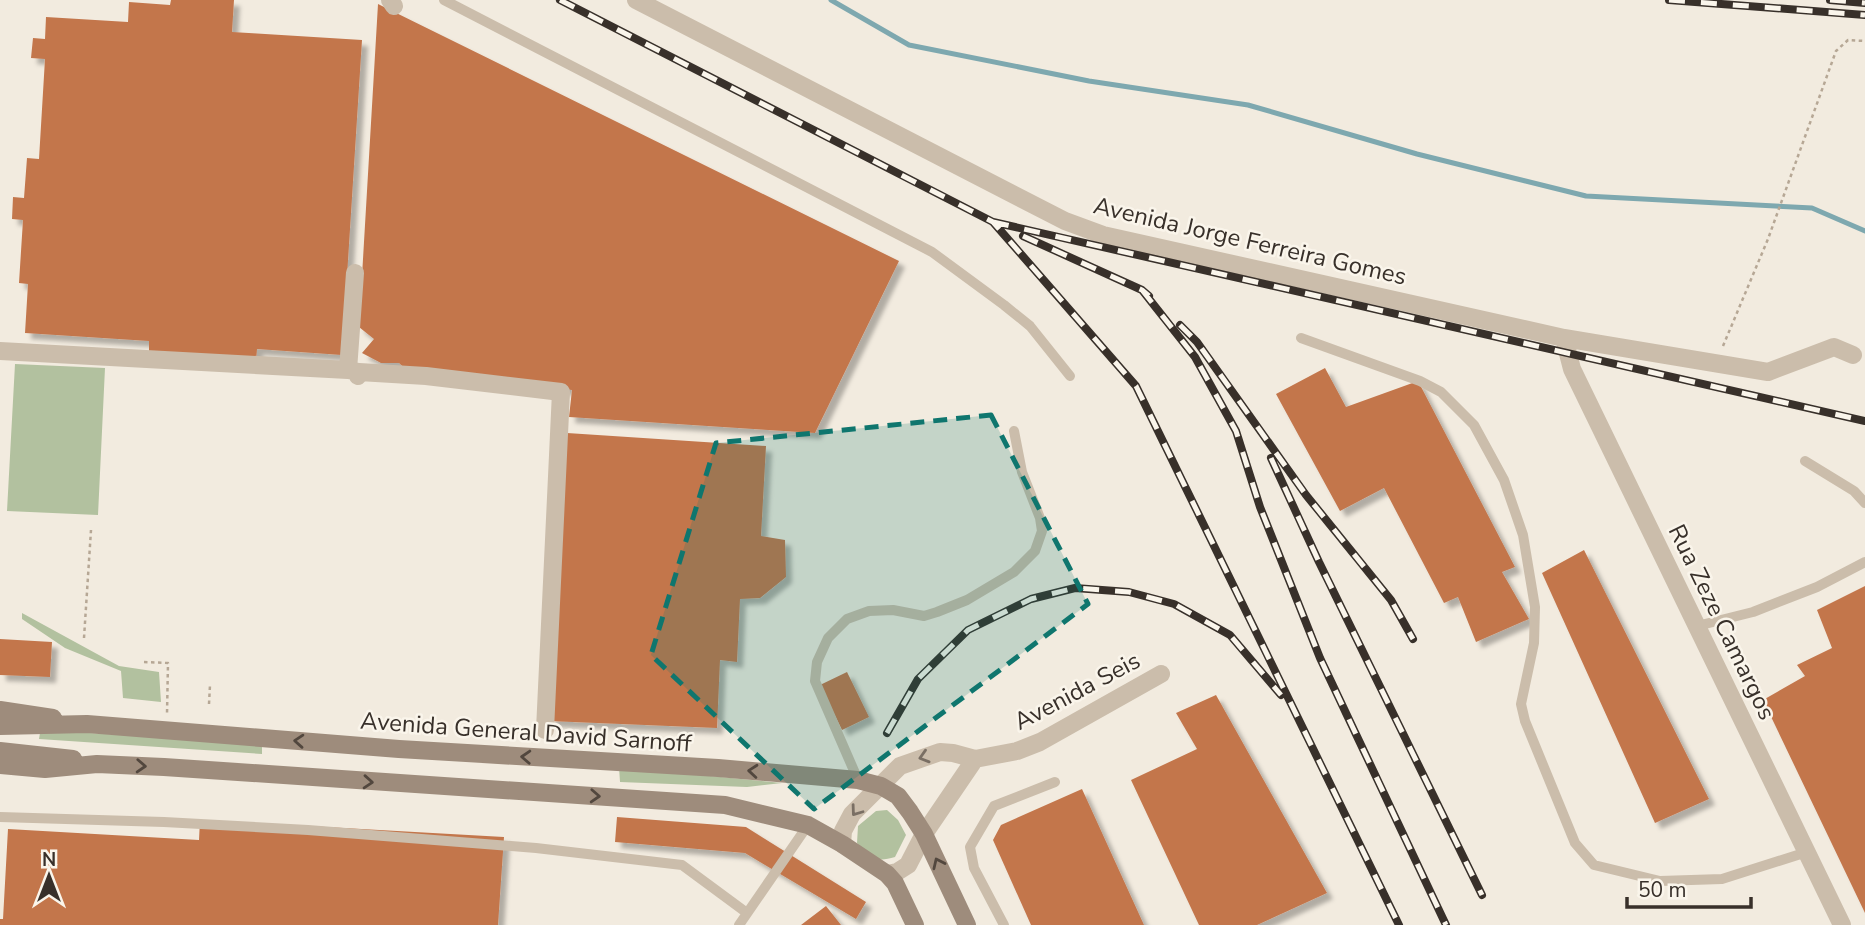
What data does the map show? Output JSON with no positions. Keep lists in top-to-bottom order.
{
  "streets": {
    "main road": ["Avenida General David Sarnoff"],
    "street": ["Avenida Jorge Ferreira Gomes", "Rua Zeze Camargos", "Avenida Seis"]
  },
  "crossings": [
    ["Avenida Jorge Ferreira Gomes", "Rua Zeze Camargos"],
    ["Avenida Seis", "Avenida General David Sarnoff"]
  ],
  "scale_bar": "50 m",
  "north": "top"
}
